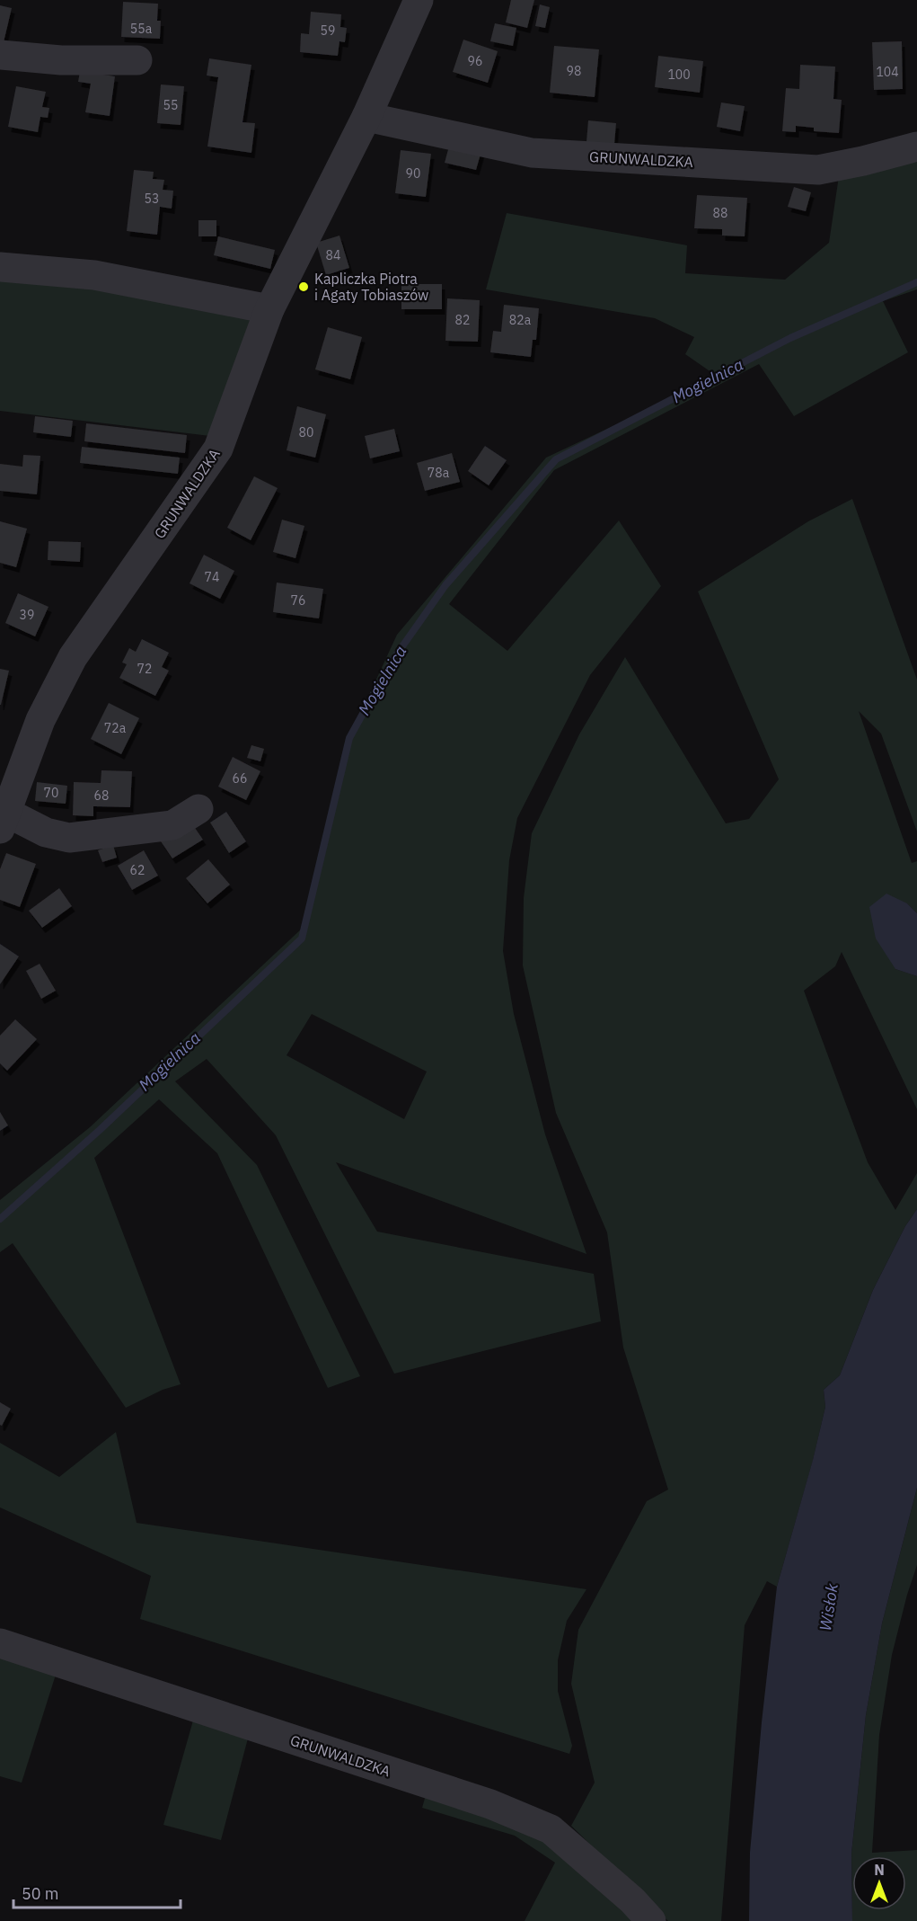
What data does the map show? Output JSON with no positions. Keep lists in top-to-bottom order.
{
  "streets": {
    "street": ["GRUNWALDZKA"]
  },
  "water": ["Mogielnica", "Wisłok"],
  "places": ["Kapliczka Piotra i Agaty Tobiaszów"],
  "house_numbers": [
    "55a",
    "59",
    "96",
    "98",
    "104",
    "100",
    "55",
    "90",
    "53",
    "88",
    "84",
    "82",
    "82a",
    "80",
    "78a",
    "74",
    "76",
    "39",
    "72",
    "72a",
    "66",
    "70",
    "68",
    "62"
  ],
  "scale_bar": "50 m",
  "north": "top"
}
